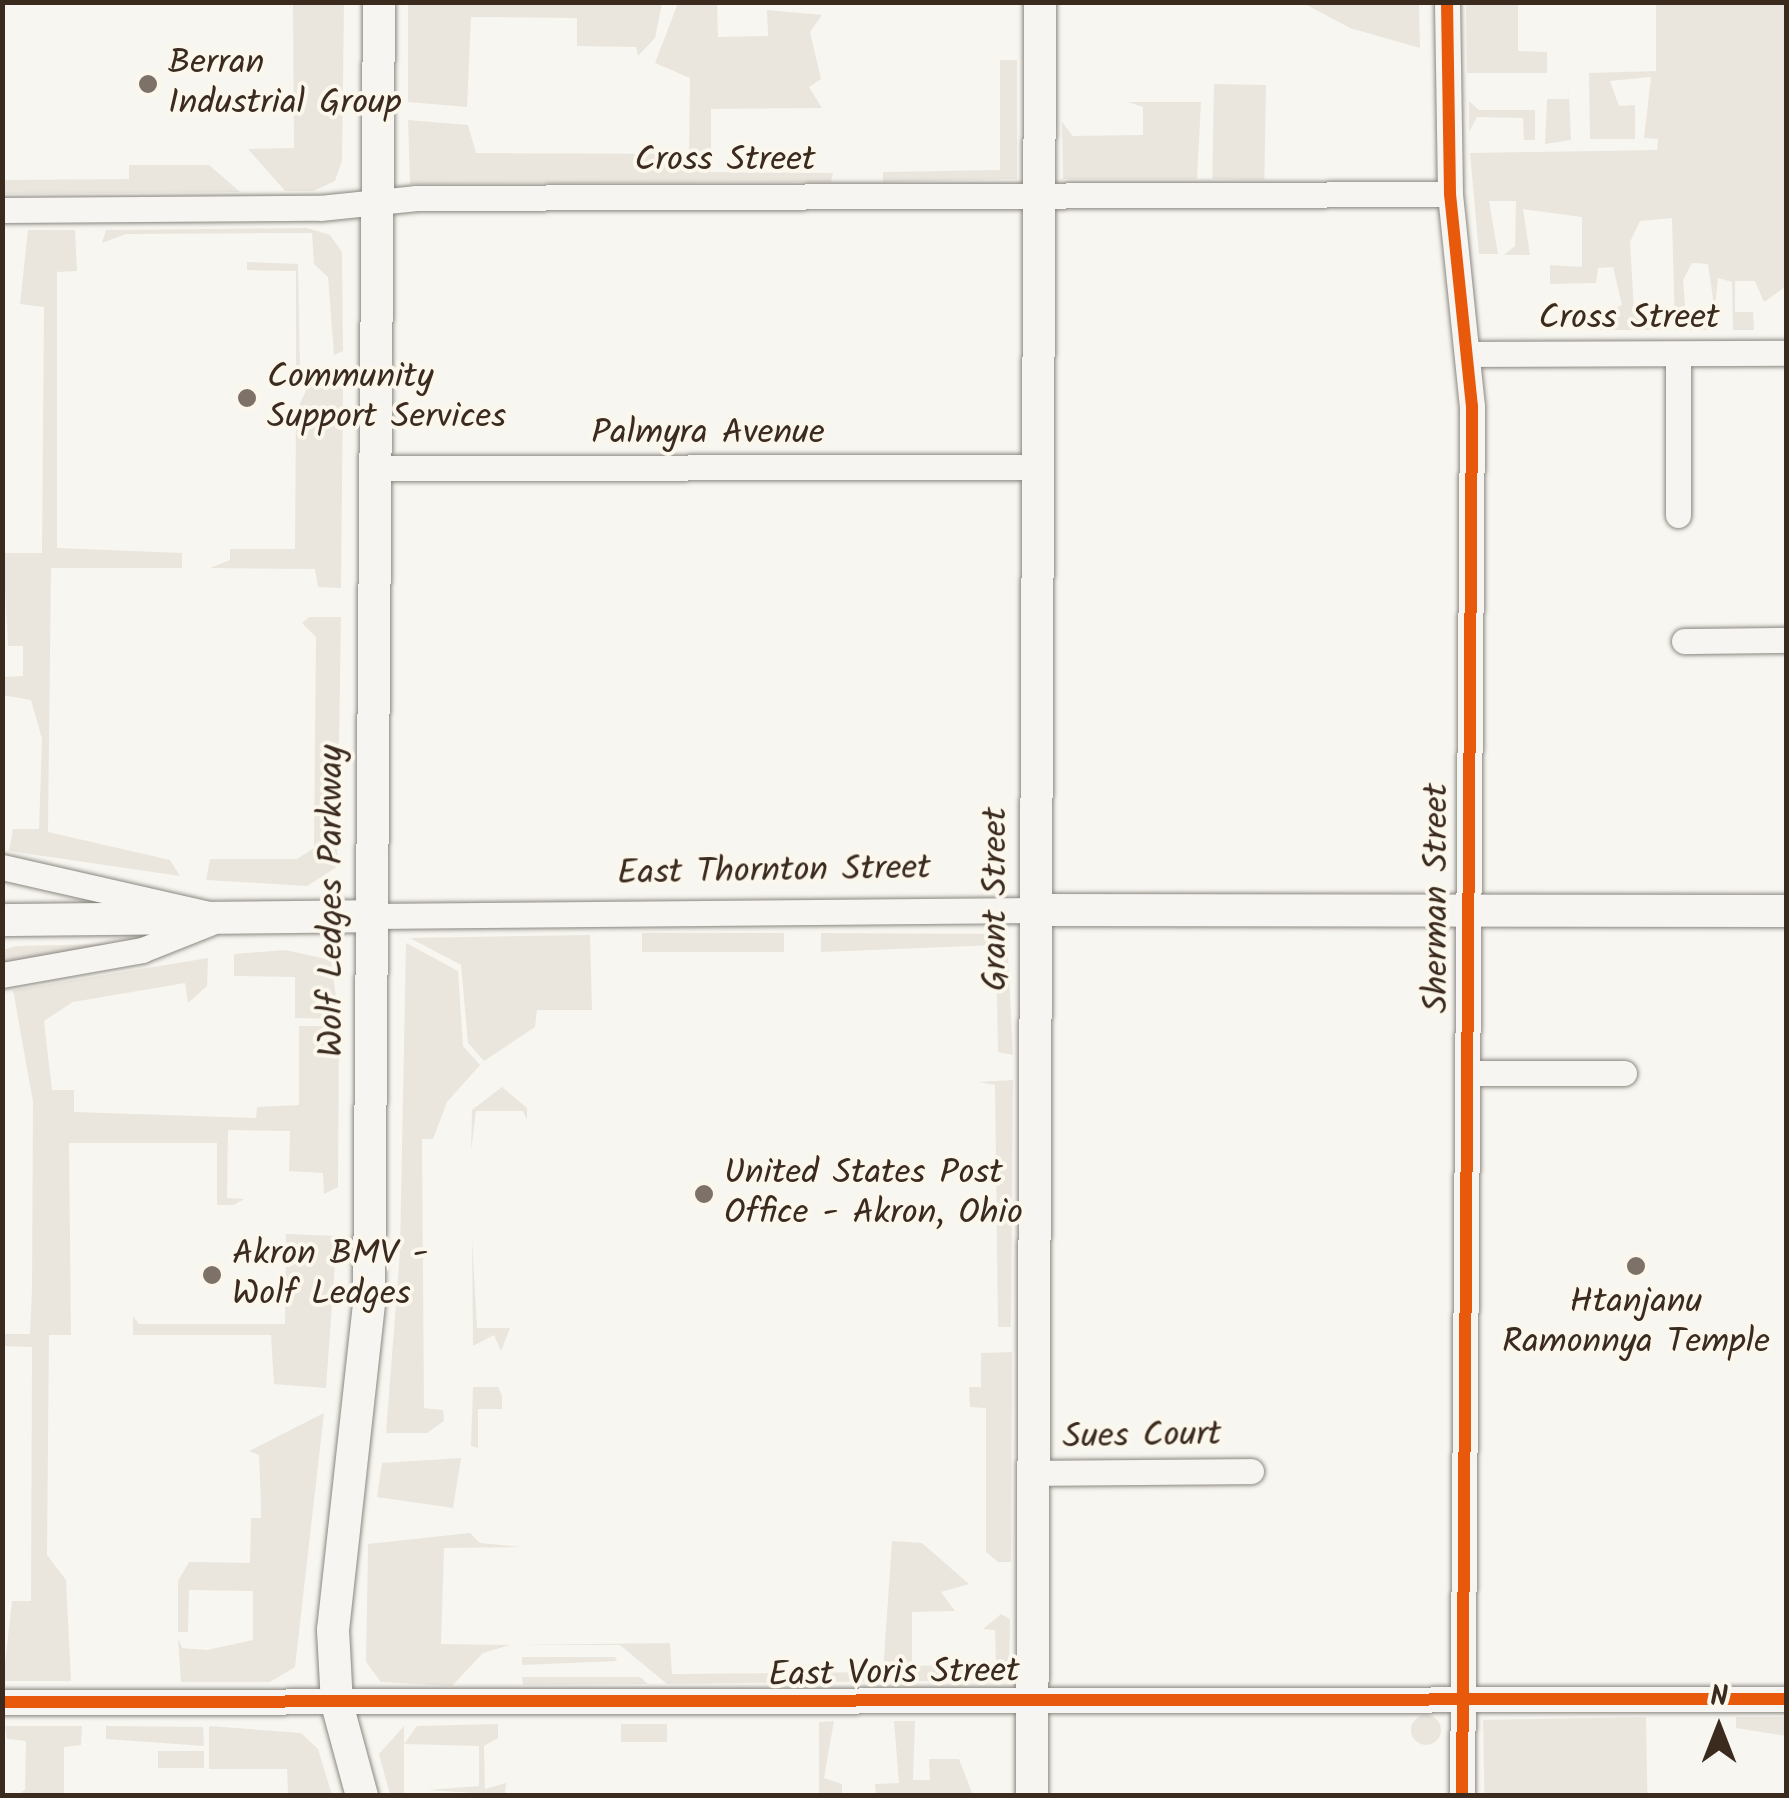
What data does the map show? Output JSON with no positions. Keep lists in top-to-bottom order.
{
  "streets": {
    "main road": ["East Thornton Street", "Grant Street", "Wolf Ledges Parkway"],
    "street": [
      "Cross Street",
      "Palmyra Avenue",
      "Sherman Street",
      "Sues Court",
      "East Voris Street"
    ]
  },
  "crossings": [
    ["Cross Street", "Sherman Street"],
    ["Cross Street", "Grant Street"],
    ["Cross Street", "Wolf Ledges Parkway"],
    ["Palmyra Avenue", "Grant Street"],
    ["Palmyra Avenue", "Wolf Ledges Parkway"],
    ["East Thornton Street", "Sherman Street"],
    ["East Thornton Street", "Grant Street"],
    ["East Thornton Street", "Wolf Ledges Parkway"],
    ["Sherman Street", "East Voris Street"],
    ["Grant Street", "Sues Court"],
    ["Grant Street", "East Voris Street"],
    ["Wolf Ledges Parkway", "East Voris Street"]
  ],
  "places": [
    "Berran Industrial Group",
    "Community Support Services",
    "United States Post Office - Akron, Ohio",
    "Htanjanu Ramonnya Temple",
    "Akron BMV - Wolf Ledges"
  ],
  "north": "top"
}
